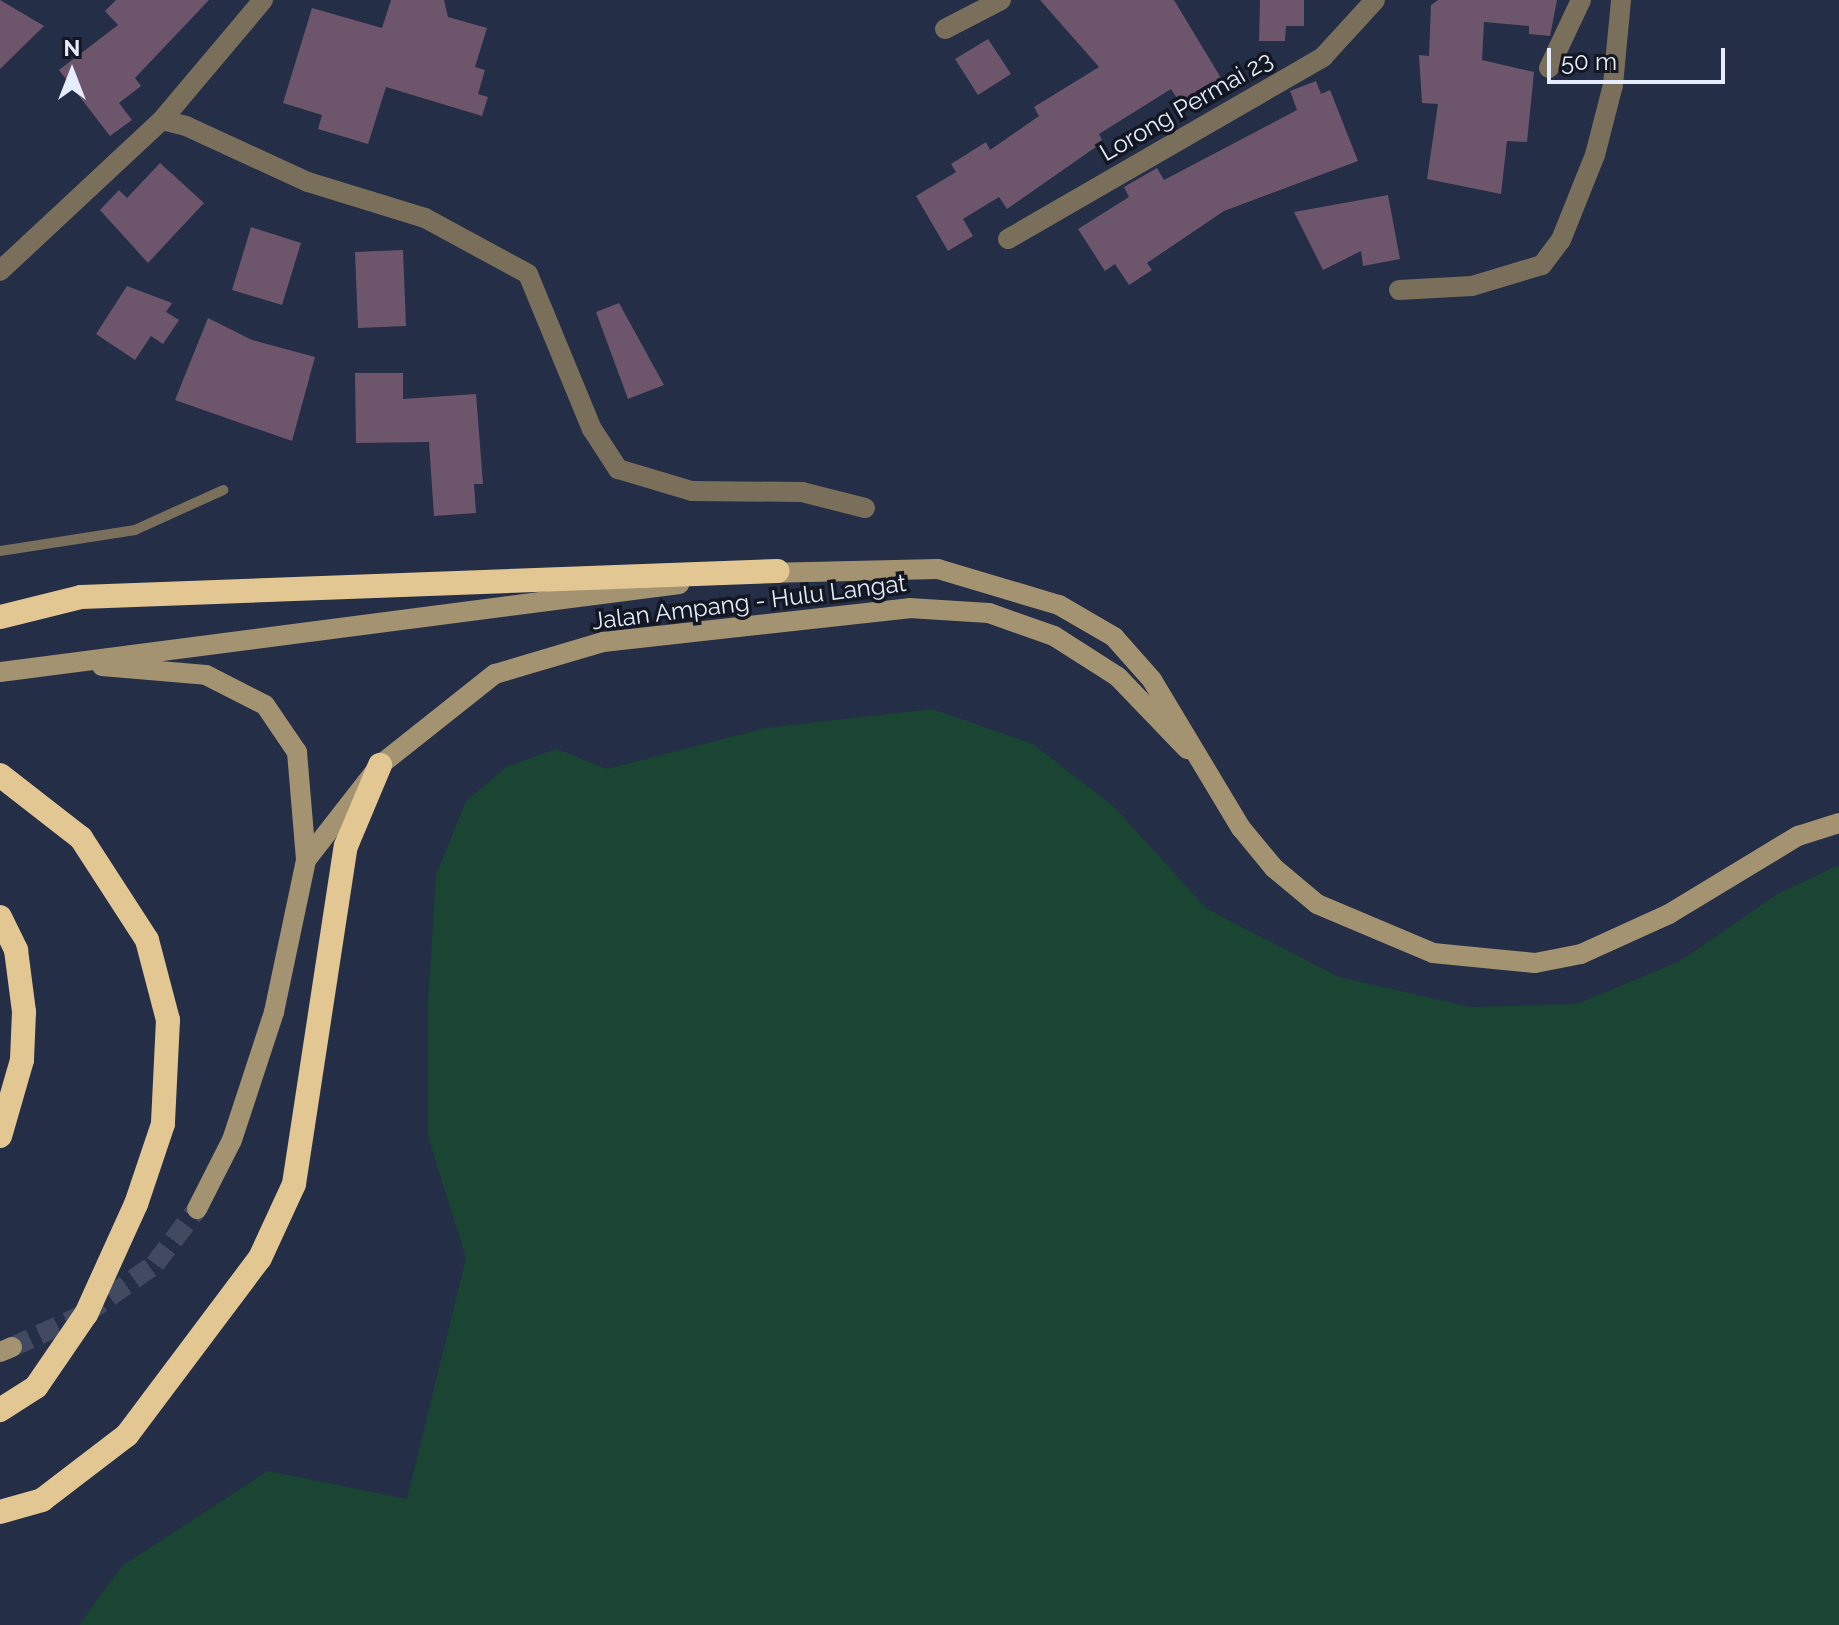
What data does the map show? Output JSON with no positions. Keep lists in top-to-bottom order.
{
  "streets": {
    "street": ["Lorong Permai 23", "Jalan Ampang - Hulu Langat"]
  },
  "scale_bar": "50 m",
  "north": "top"
}
